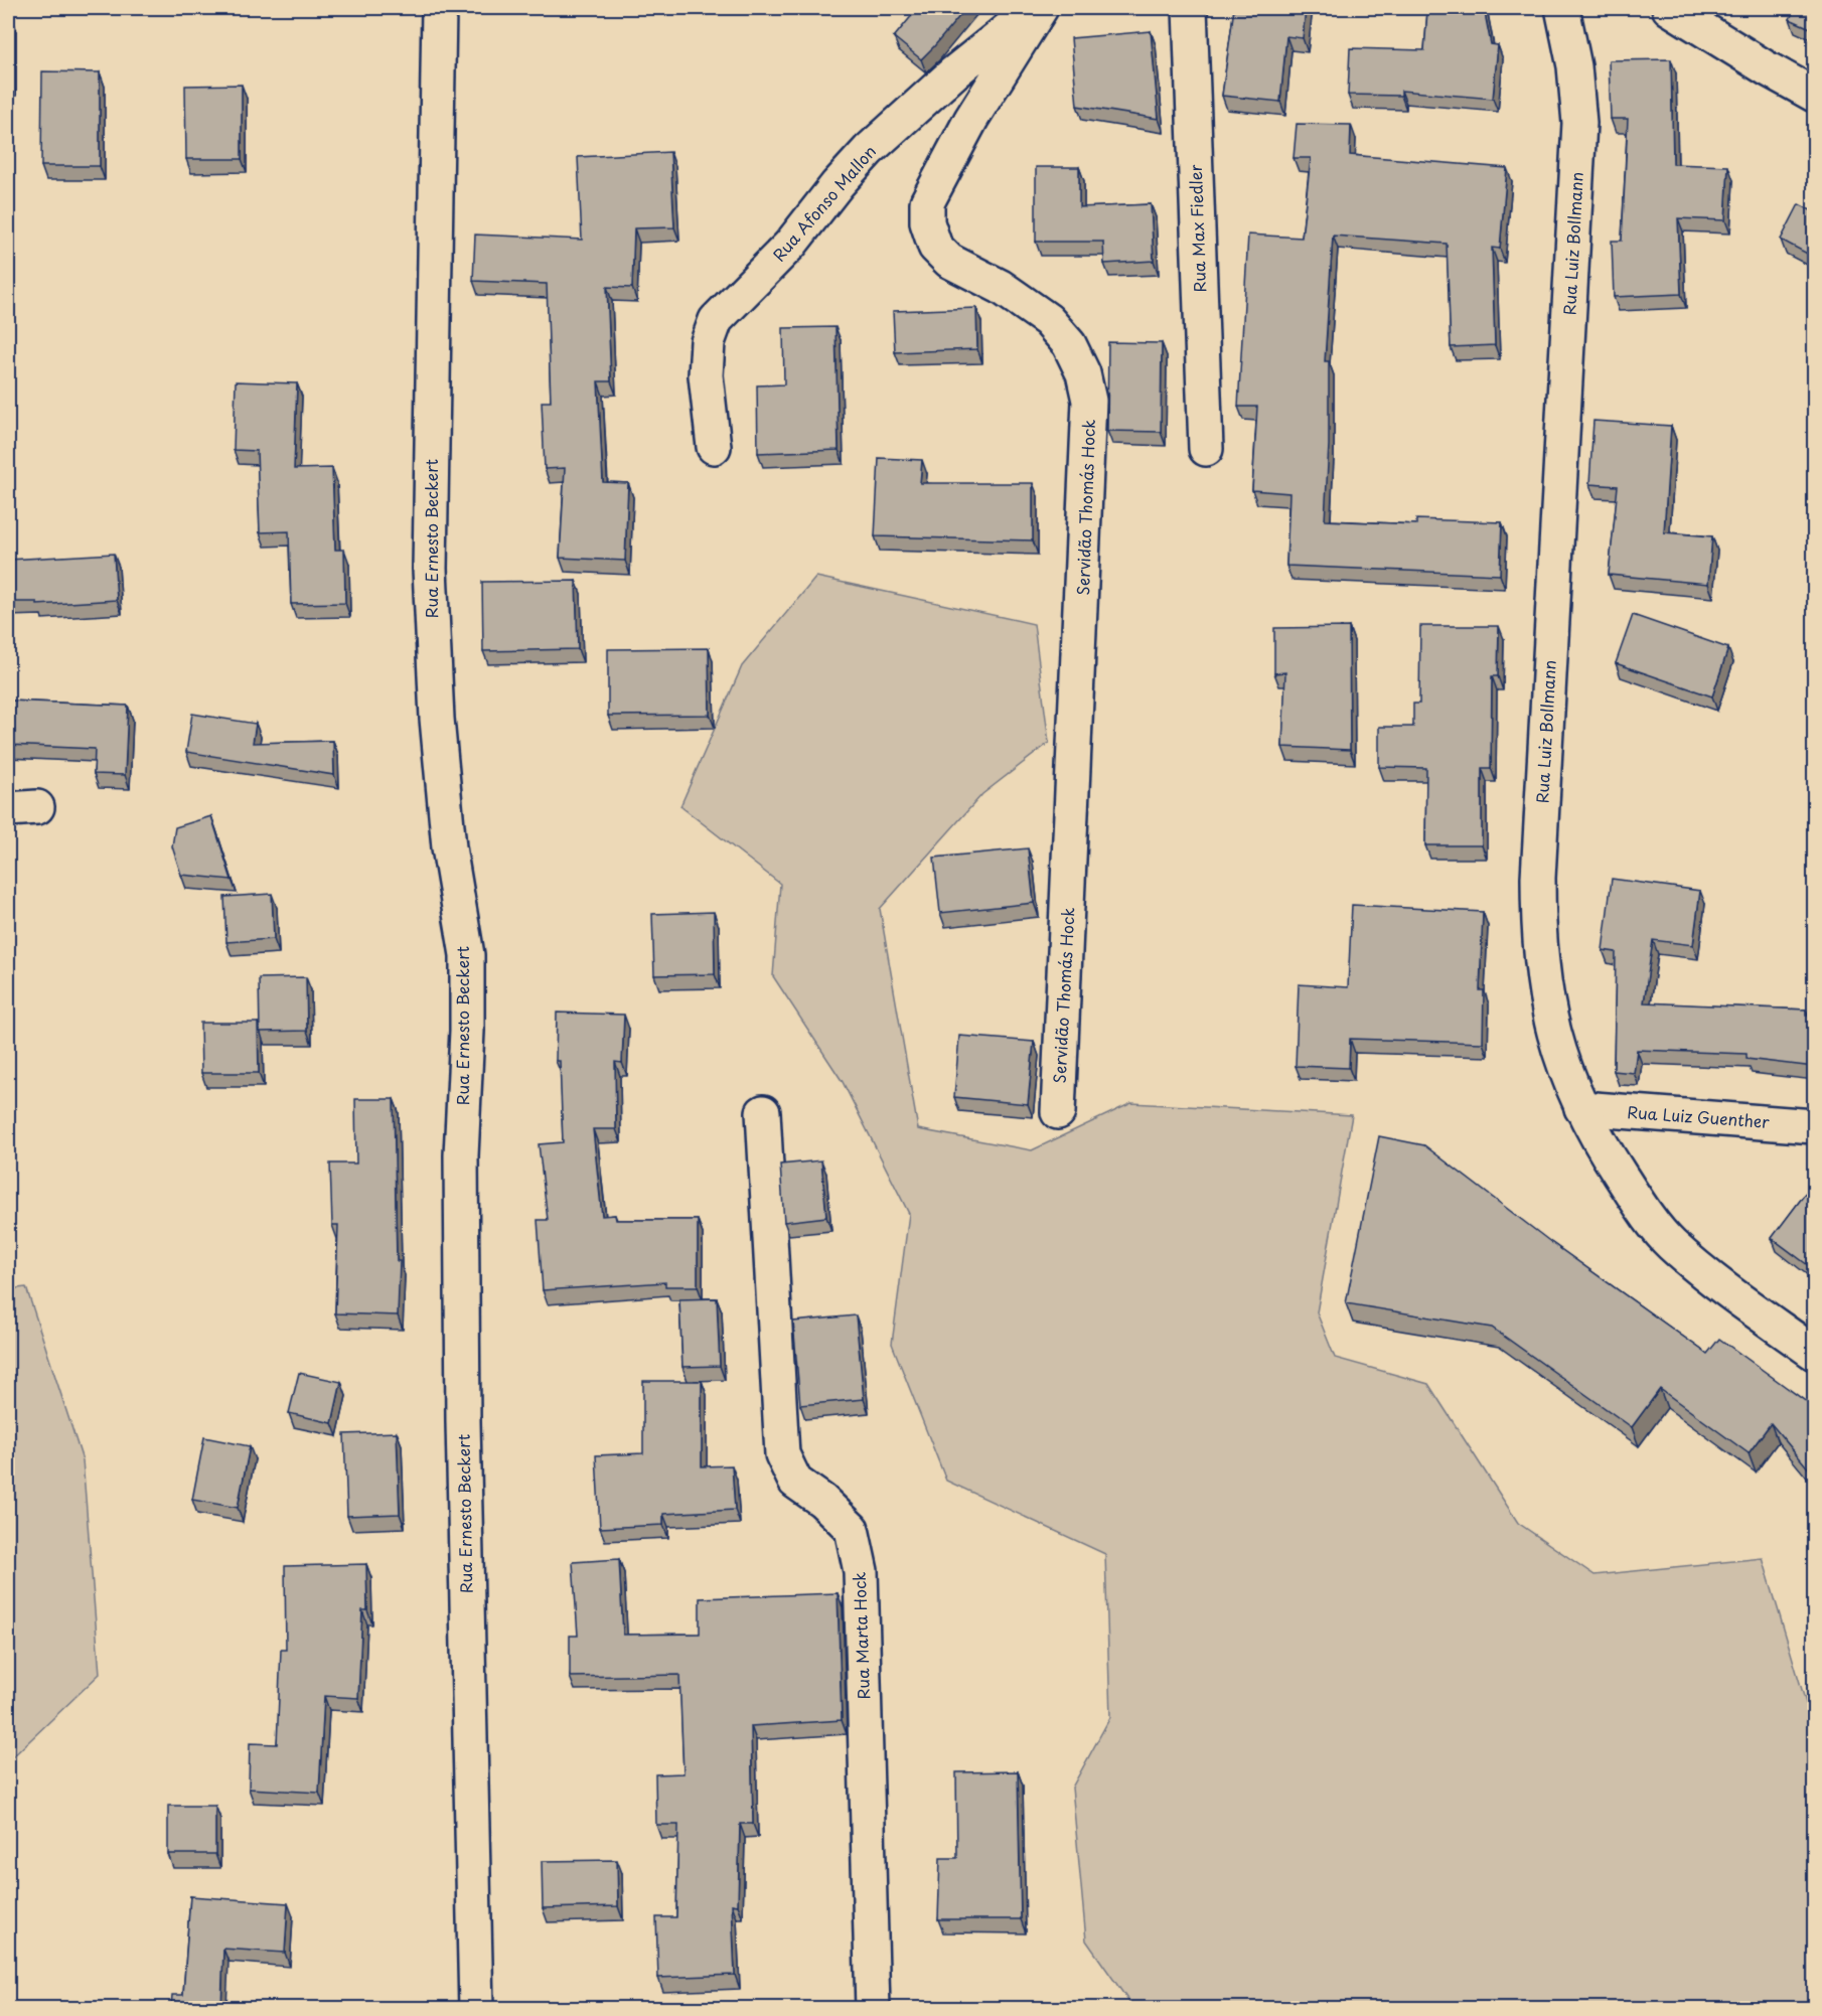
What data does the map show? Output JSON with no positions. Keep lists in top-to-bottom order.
{
  "streets": {
    "street": [
      "Rua Afonso Mallon",
      "Rua Max Fiedler",
      "Rua Luiz Bollmann",
      "Servidão Thomás Hock",
      "Rua Ernesto Beckert",
      "Rua Luiz Guenther",
      "Rua Marta Hock"
    ]
  },
  "crossings": [
    ["Rua Luiz Bollmann", "Rua Luiz Guenther"]
  ]
}
